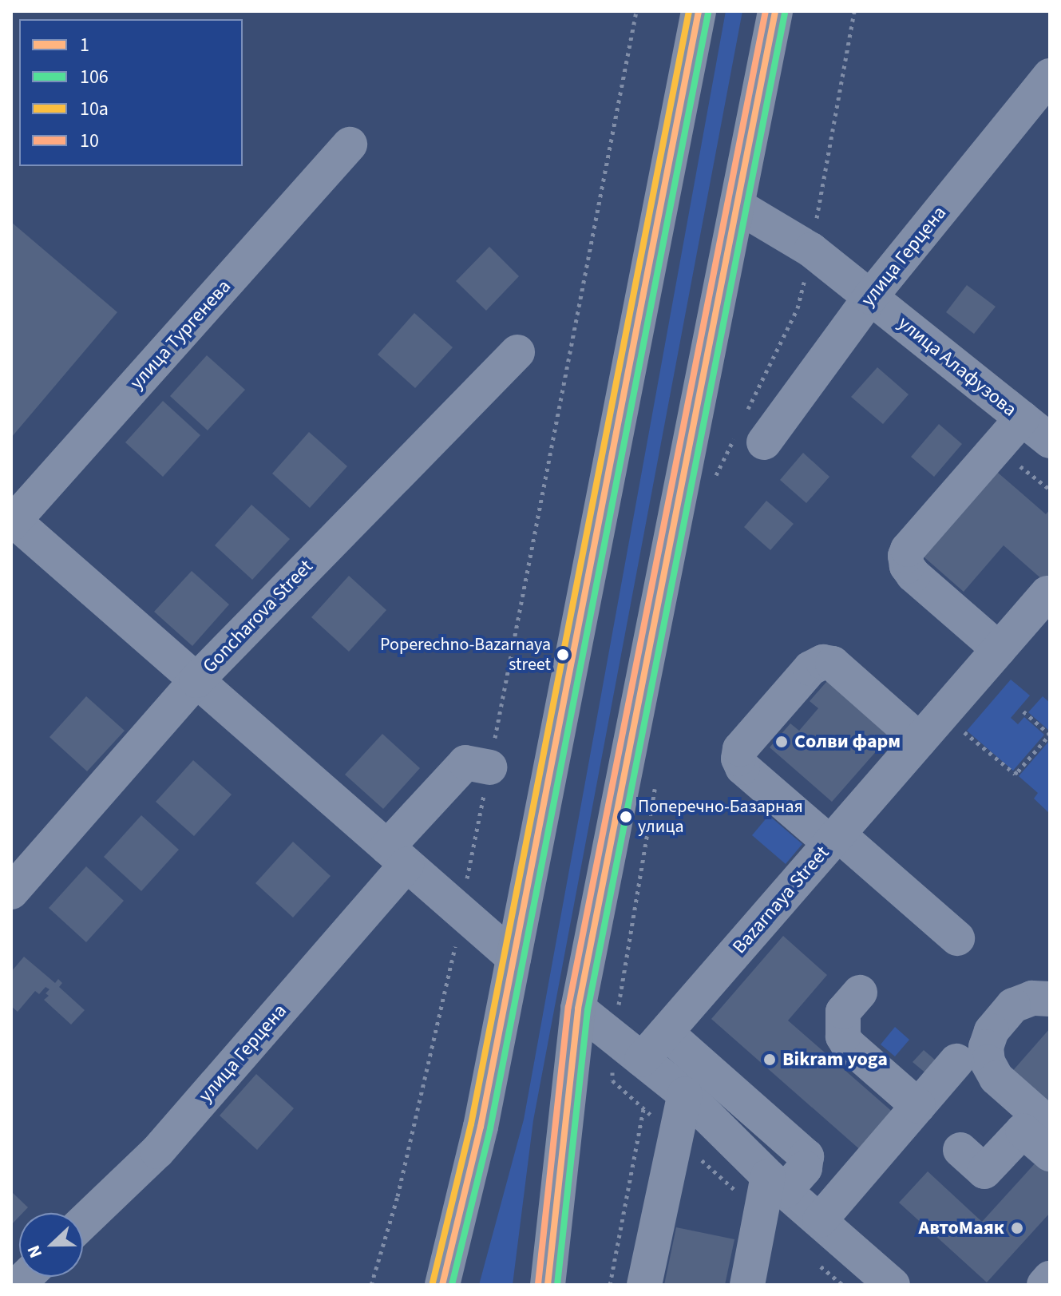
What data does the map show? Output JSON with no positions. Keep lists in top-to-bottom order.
{
  "streets": {
    "street": [
      "улица Герцена",
      "улица Тургенева",
      "улица Алафузова",
      "Goncharova Street",
      "Bazarnaya Street"
    ]
  },
  "crossings": [
    ["улица Герцена", "улица Алафузова"]
  ],
  "places": [
    "Poperechno-Bazarnaya street",
    "Солви фарм",
    "Поперечно-Базарная улица",
    "Bikram yoga",
    "АвтоМаяк"
  ],
  "lines": [
    "transit line 1",
    "transit line 10а",
    "transit line 10",
    "transit line 106"
  ],
  "legend": [
    "1",
    "106",
    "10а",
    "10"
  ],
  "north": "left"
}
